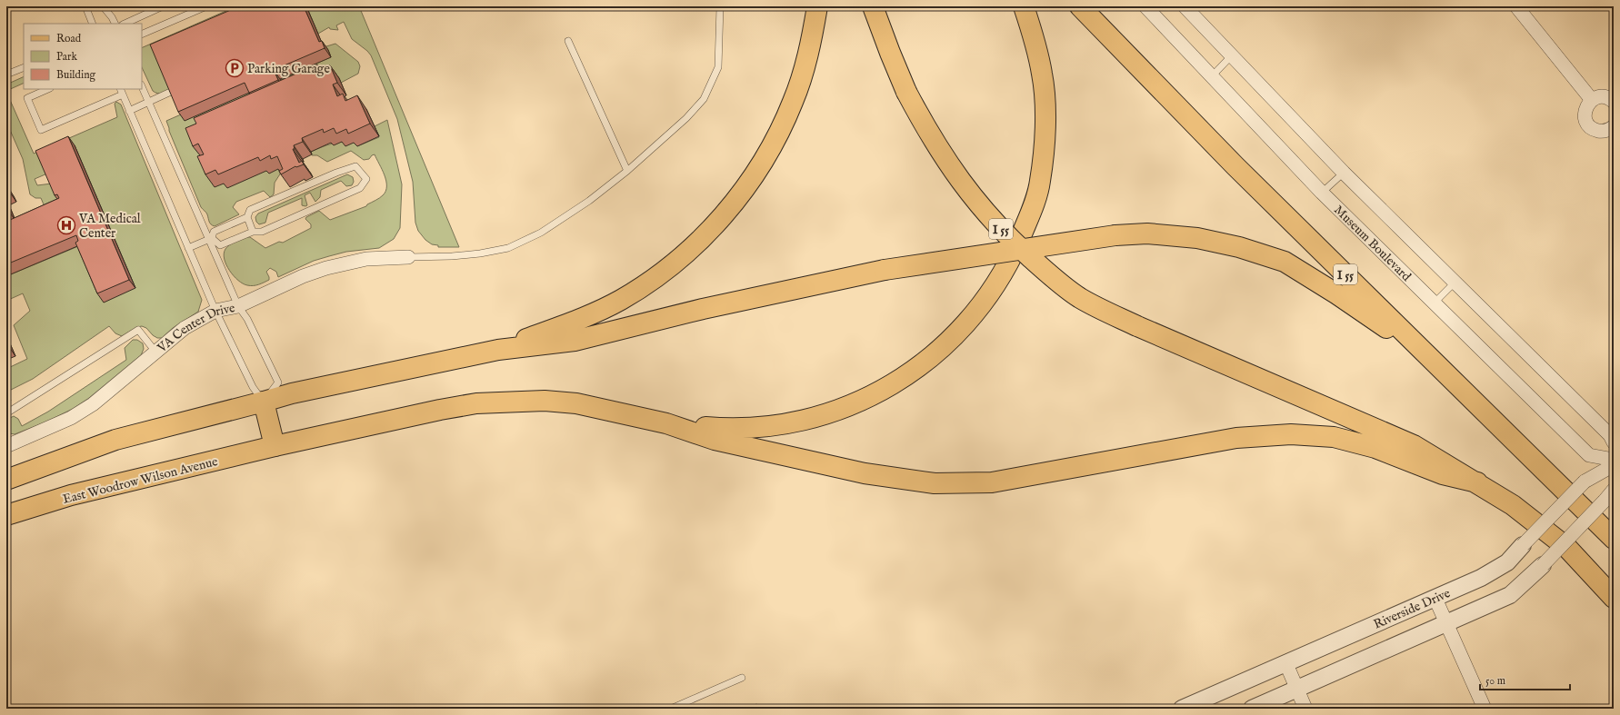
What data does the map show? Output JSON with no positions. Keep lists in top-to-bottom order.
{
  "streets": {
    "main road": ["I 55", "East Woodrow Wilson Avenue"],
    "street": ["Museum Boulevard", "VA Center Drive", "Riverside Drive"]
  },
  "places": {
    "parking": ["Parking Garage"],
    "hospital": ["VA Medical Center"]
  },
  "legend": ["Road", "Park", "Building"],
  "scale_bar": "50 m"
}
